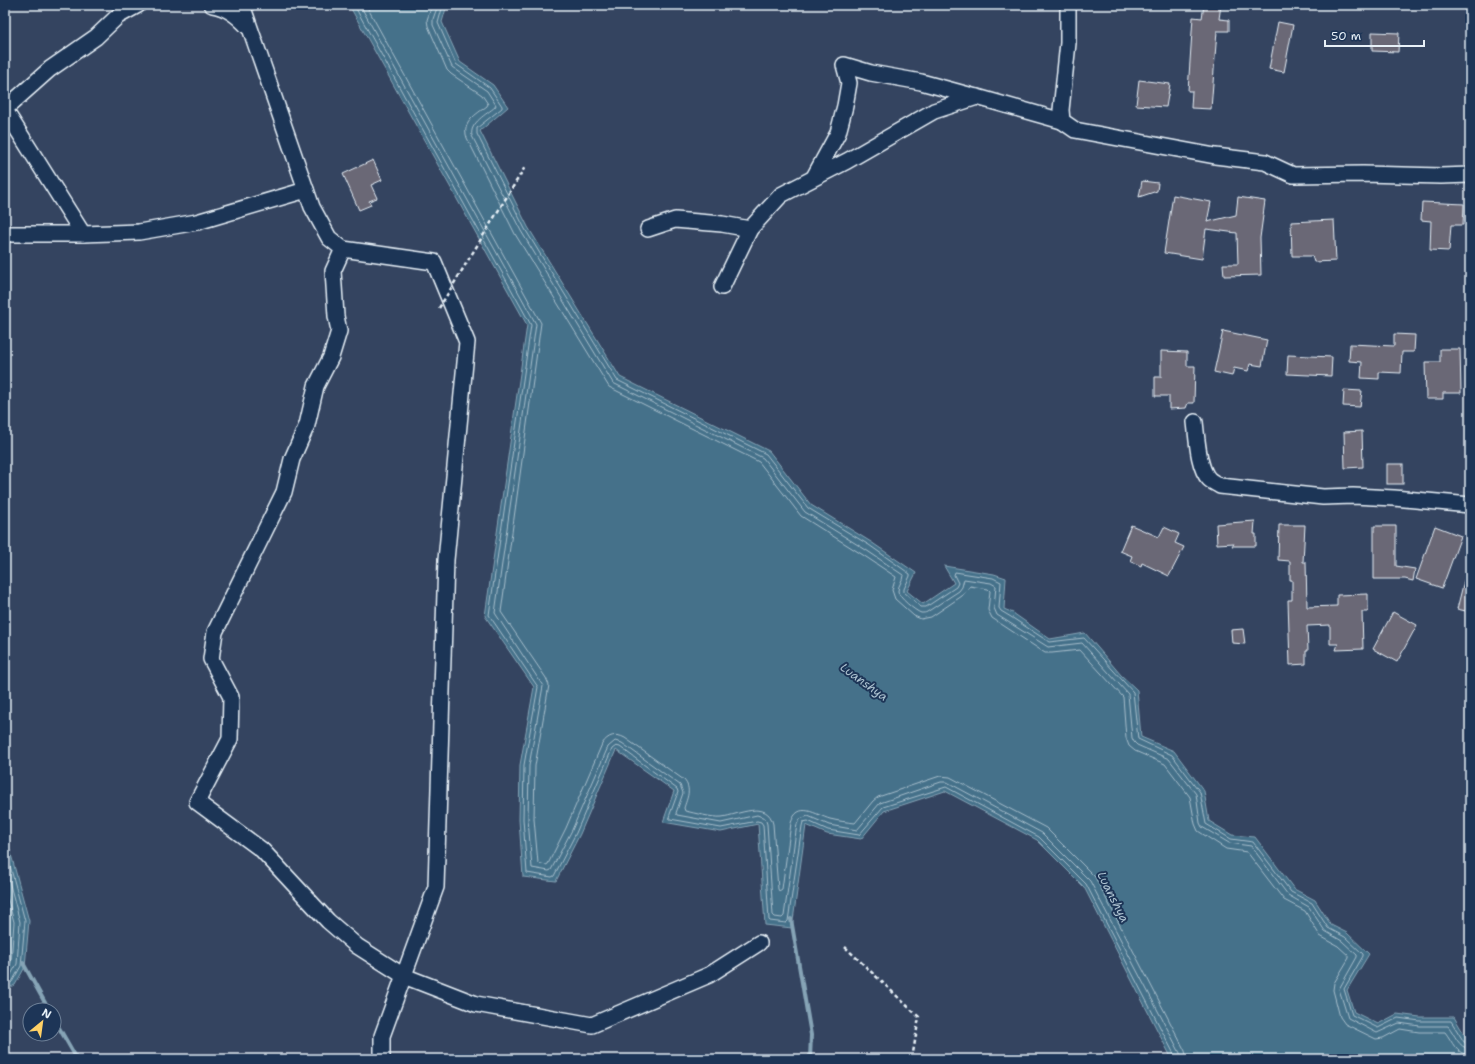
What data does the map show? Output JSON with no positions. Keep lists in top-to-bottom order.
{
  "water": ["Luanshya"],
  "scale_bar": "50 m",
  "north": "top right"
}
